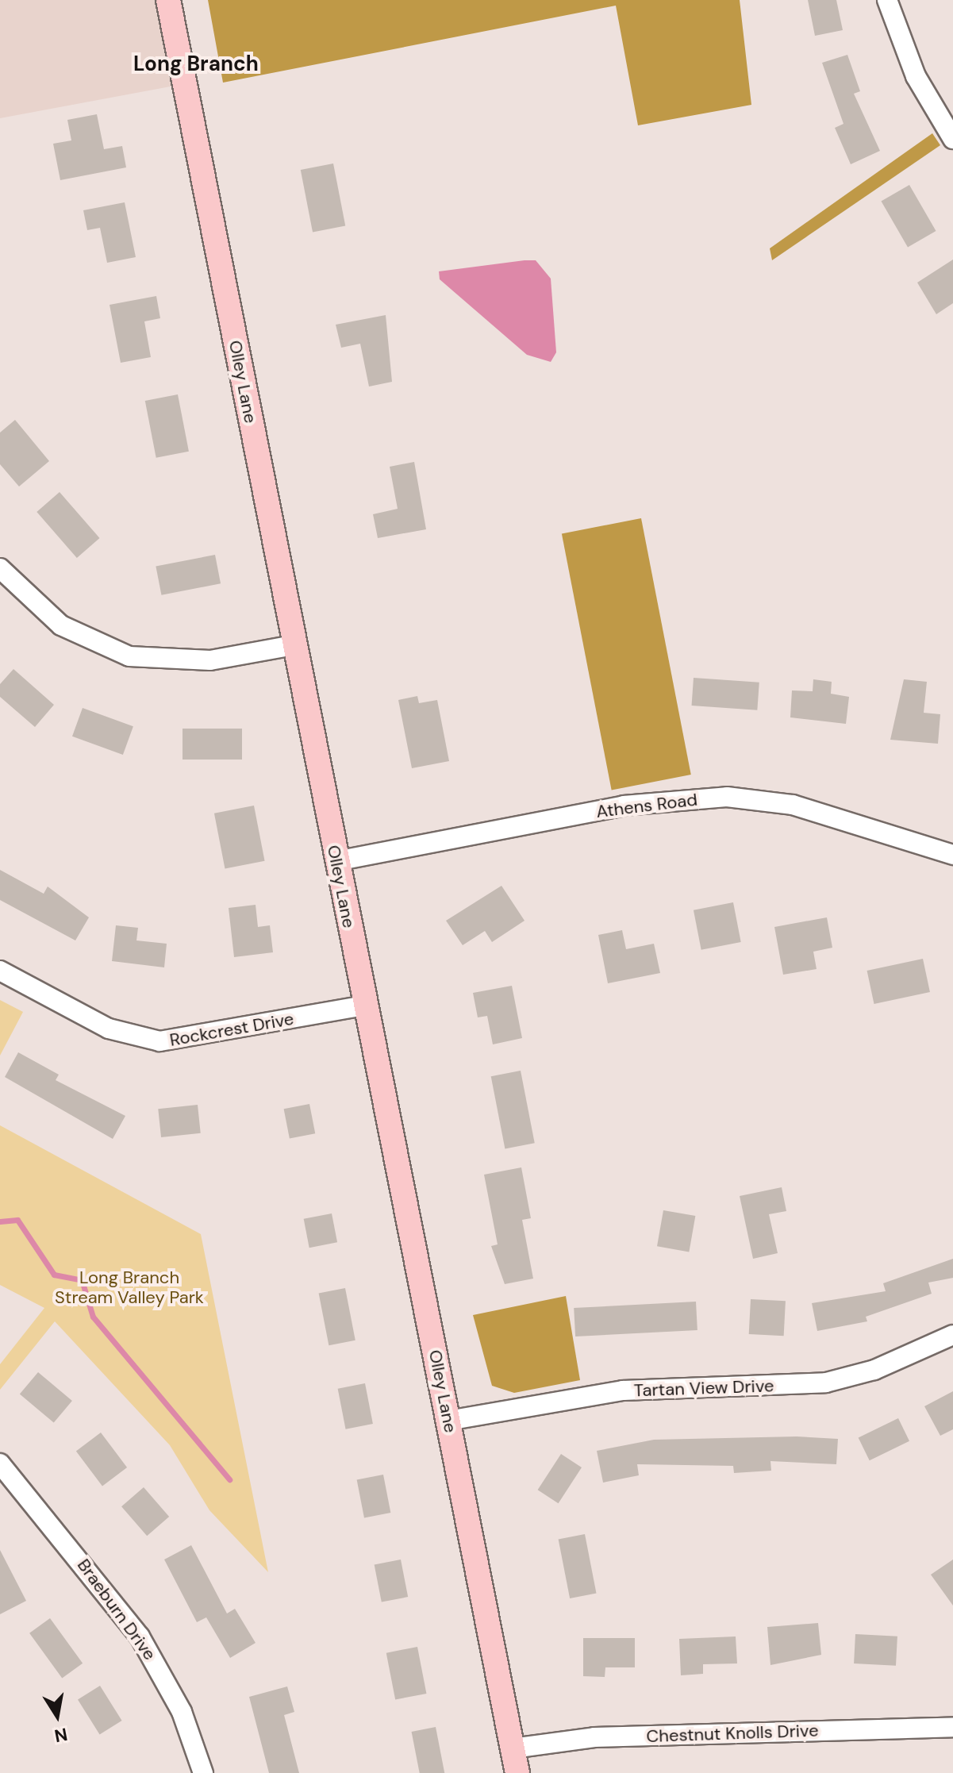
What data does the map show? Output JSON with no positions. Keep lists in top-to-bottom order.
{
  "streets": {
    "main road": ["Olley Lane"],
    "street": [
      "Athens Road",
      "Rockcrest Drive",
      "Tartan View Drive",
      "Braeburn Drive",
      "Chestnut Knolls Drive"
    ]
  },
  "crossings": [
    ["Olley Lane", "Athens Road"],
    ["Olley Lane", "Rockcrest Drive"],
    ["Olley Lane", "Tartan View Drive"],
    ["Olley Lane", "Chestnut Knolls Drive"]
  ],
  "districts": ["Long Branch"],
  "parks": ["Long Branch Stream Valley Park"],
  "north": "bottom"
}
